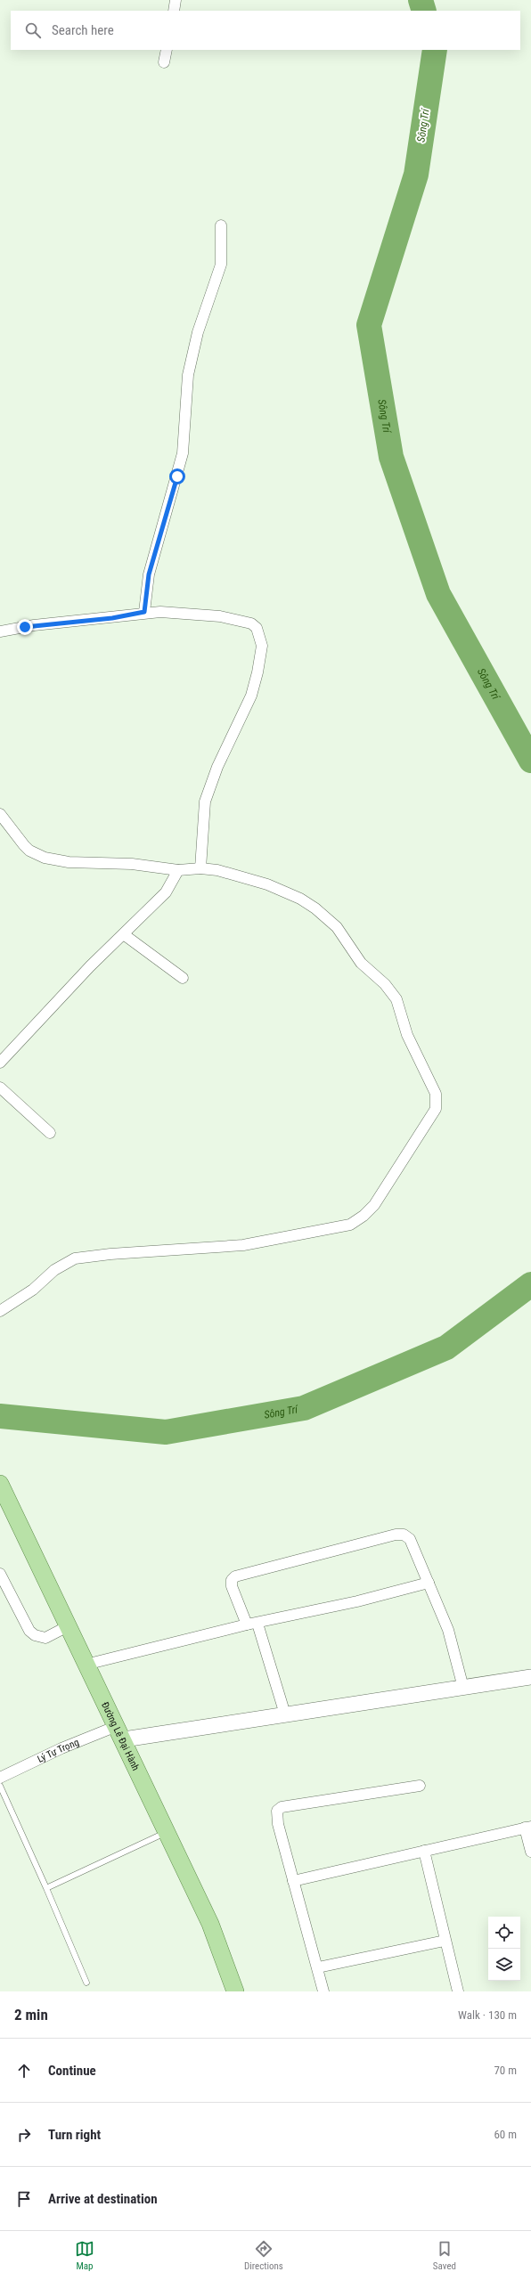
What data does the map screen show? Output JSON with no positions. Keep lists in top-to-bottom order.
{
  "streets": {
    "main road": ["Đường Lê Đại Hành"],
    "street": ["Lý Tự Trọng"]
  },
  "crossings": [
    ["Đường Lê Đại Hành", "Lý Tự Trọng"]
  ],
  "water": ["Sông Trí"],
  "page": {
    "search": "Search here",
    "heading": ["2 min", "Walk · 130 m"],
    "list": [
      ["Continue", "70 m"],
      ["Turn right", "60 m"],
      "Arrive at destination"
    ],
    "nav": ["Map", "Directions", "Saved"]
  }
}
